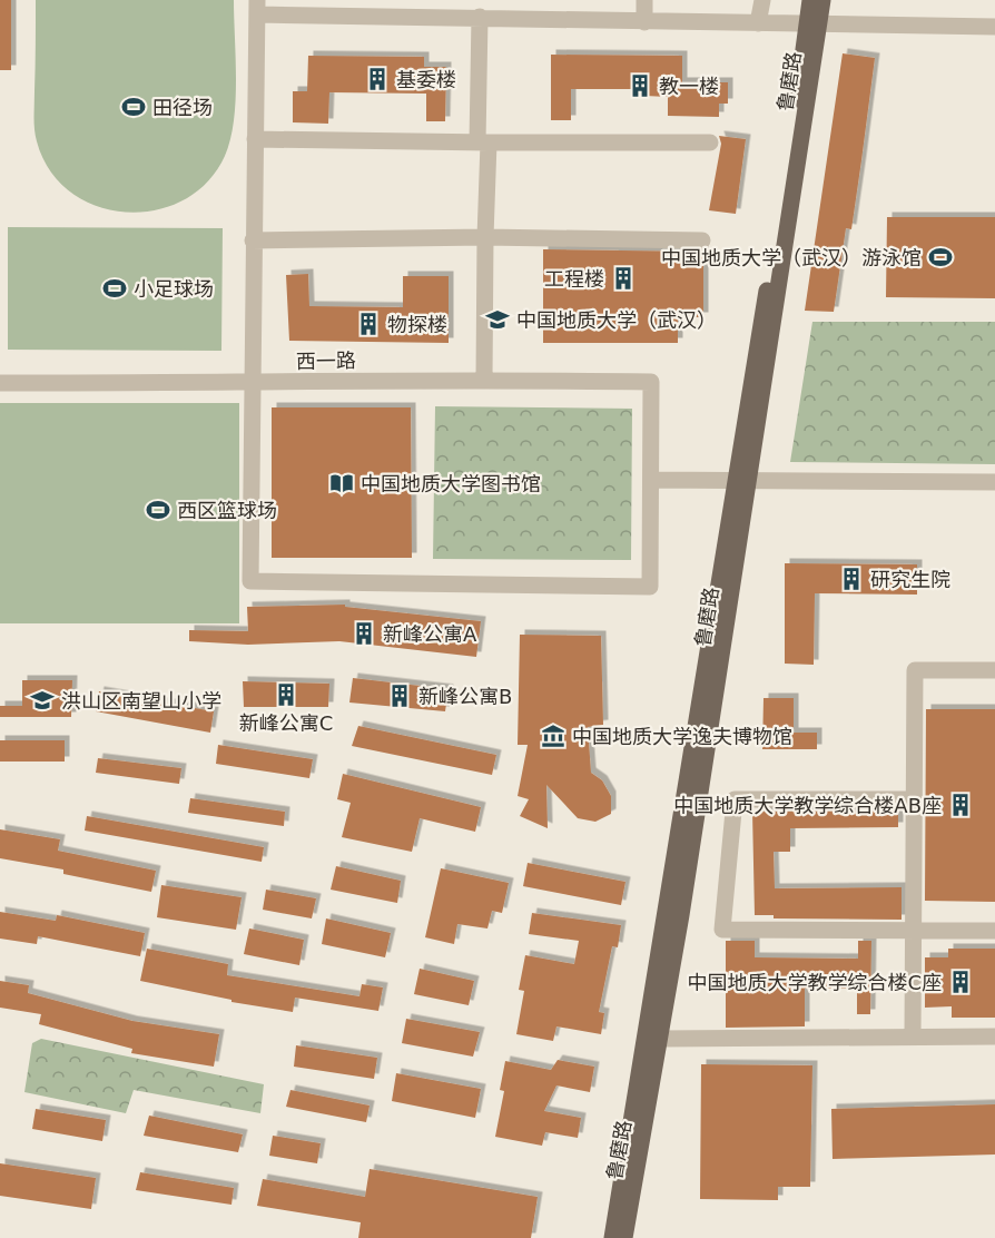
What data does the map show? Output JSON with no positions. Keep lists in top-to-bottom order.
{
  "streets": {
    "main road": ["鲁磨路"],
    "street": ["西一路"]
  },
  "places": {
    "building": [
      "基委楼",
      "教一楼",
      "工程楼",
      "物探楼",
      "研究生院",
      "新峰公寓A",
      "新峰公寓C",
      "新峰公寓B",
      "中国地质大学教学综合楼AB座",
      "中国地质大学教学综合楼C座"
    ],
    "sports": [
      "田径场",
      "中国地质大学（武汉）游泳馆",
      "小足球场",
      "西区篮球场"
    ],
    "school or university": ["中国地质大学（武汉）", "洪山区南望山小学"],
    "library": ["中国地质大学图书馆"],
    "museum": ["中国地质大学逸夫博物馆"]
  }
}
